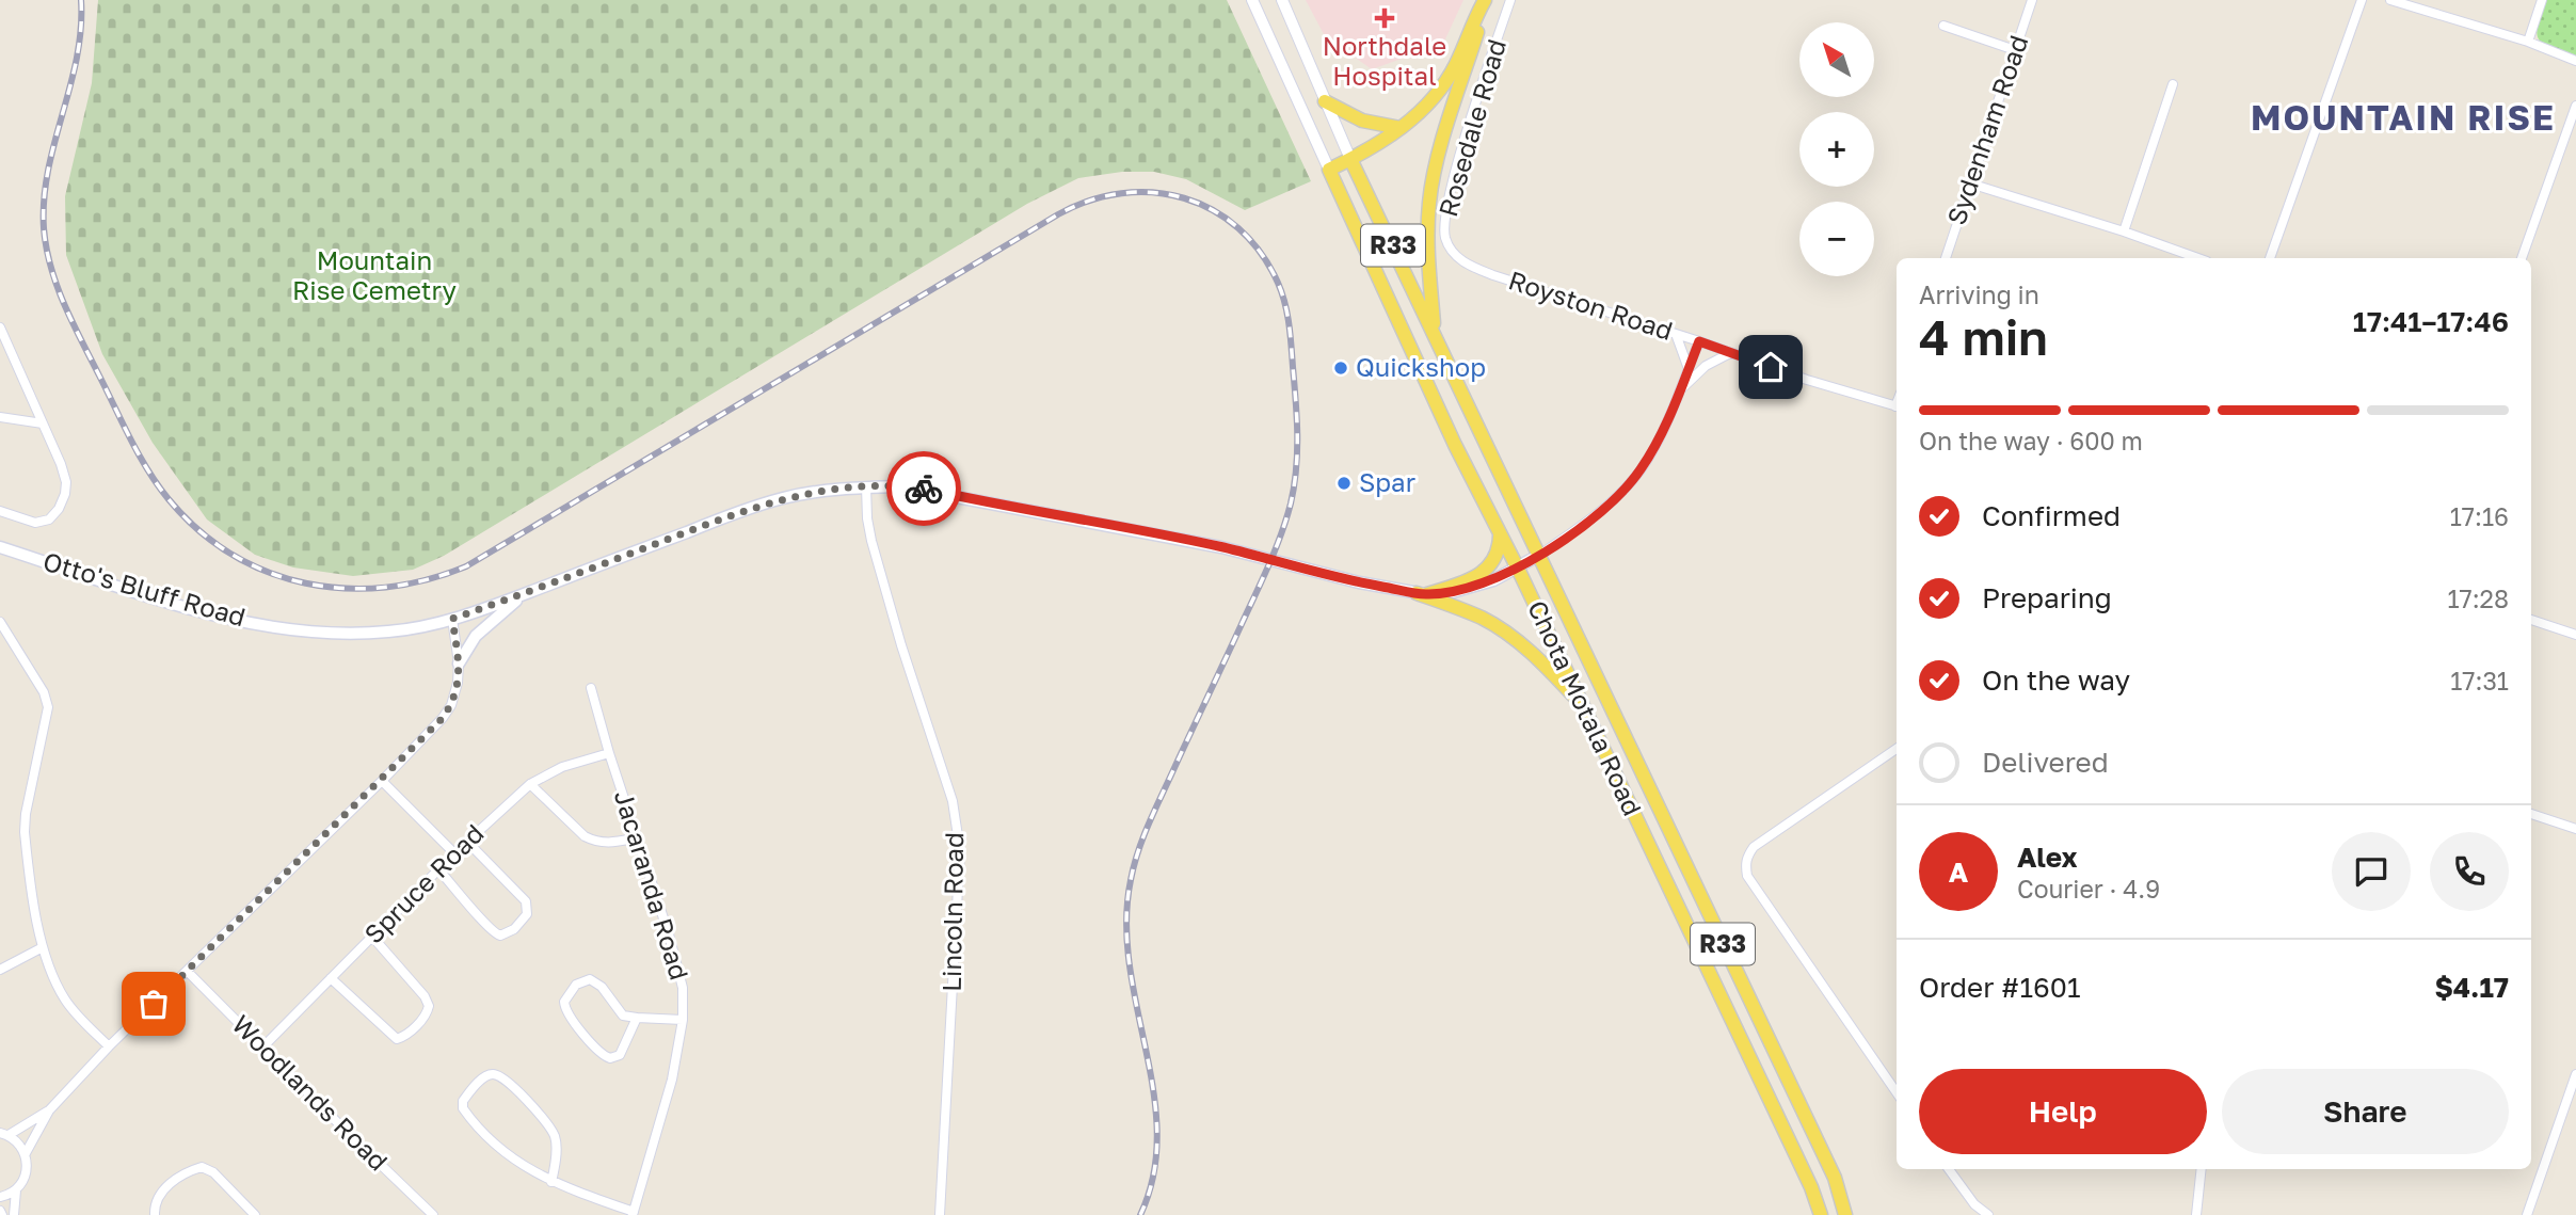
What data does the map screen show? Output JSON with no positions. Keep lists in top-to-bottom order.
{
  "streets": {
    "main road": ["R33", "Otto's Bluff Road", "Chota Motala Road"],
    "street": [
      "Rosedale Road",
      "Sydenham Road",
      "Royston Road",
      "Spruce Road",
      "Jacaranda Road",
      "Lincoln Road",
      "Woodlands Road"
    ]
  },
  "crossings": [
    ["Rosedale Road", "Royston Road"],
    ["Royston Road", "Otto's Bluff Road"],
    ["Otto's Bluff Road", "Chota Motala Road"],
    ["Otto's Bluff Road", "Lincoln Road"],
    ["Spruce Road", "Jacaranda Road"],
    ["Spruce Road", "Woodlands Road"]
  ],
  "districts": ["MOUNTAIN RISE"],
  "parks": ["Mountain Rise Cemetry"],
  "places": {
    "health": ["Northdale Hospital"],
    "other": ["Quickshop", "Spar"]
  },
  "north": "top left",
  "page": {
    "map_buttons": ["+", "−"],
    "heading": ["4 min", "Arriving in", "17:41–17:46"],
    "panel": [
      "Alex",
      "Courier · 4.9",
      "Order #1601",
      "$4.17"
    ],
    "bar": "On the way · 600 m",
    "list": [
      ["Confirmed", "17:16"],
      ["Preparing", "17:28"],
      ["On the way", "17:31"],
      "Delivered"
    ],
    "round": "A",
    "buttons": ["Help", "Share"]
  }
}
